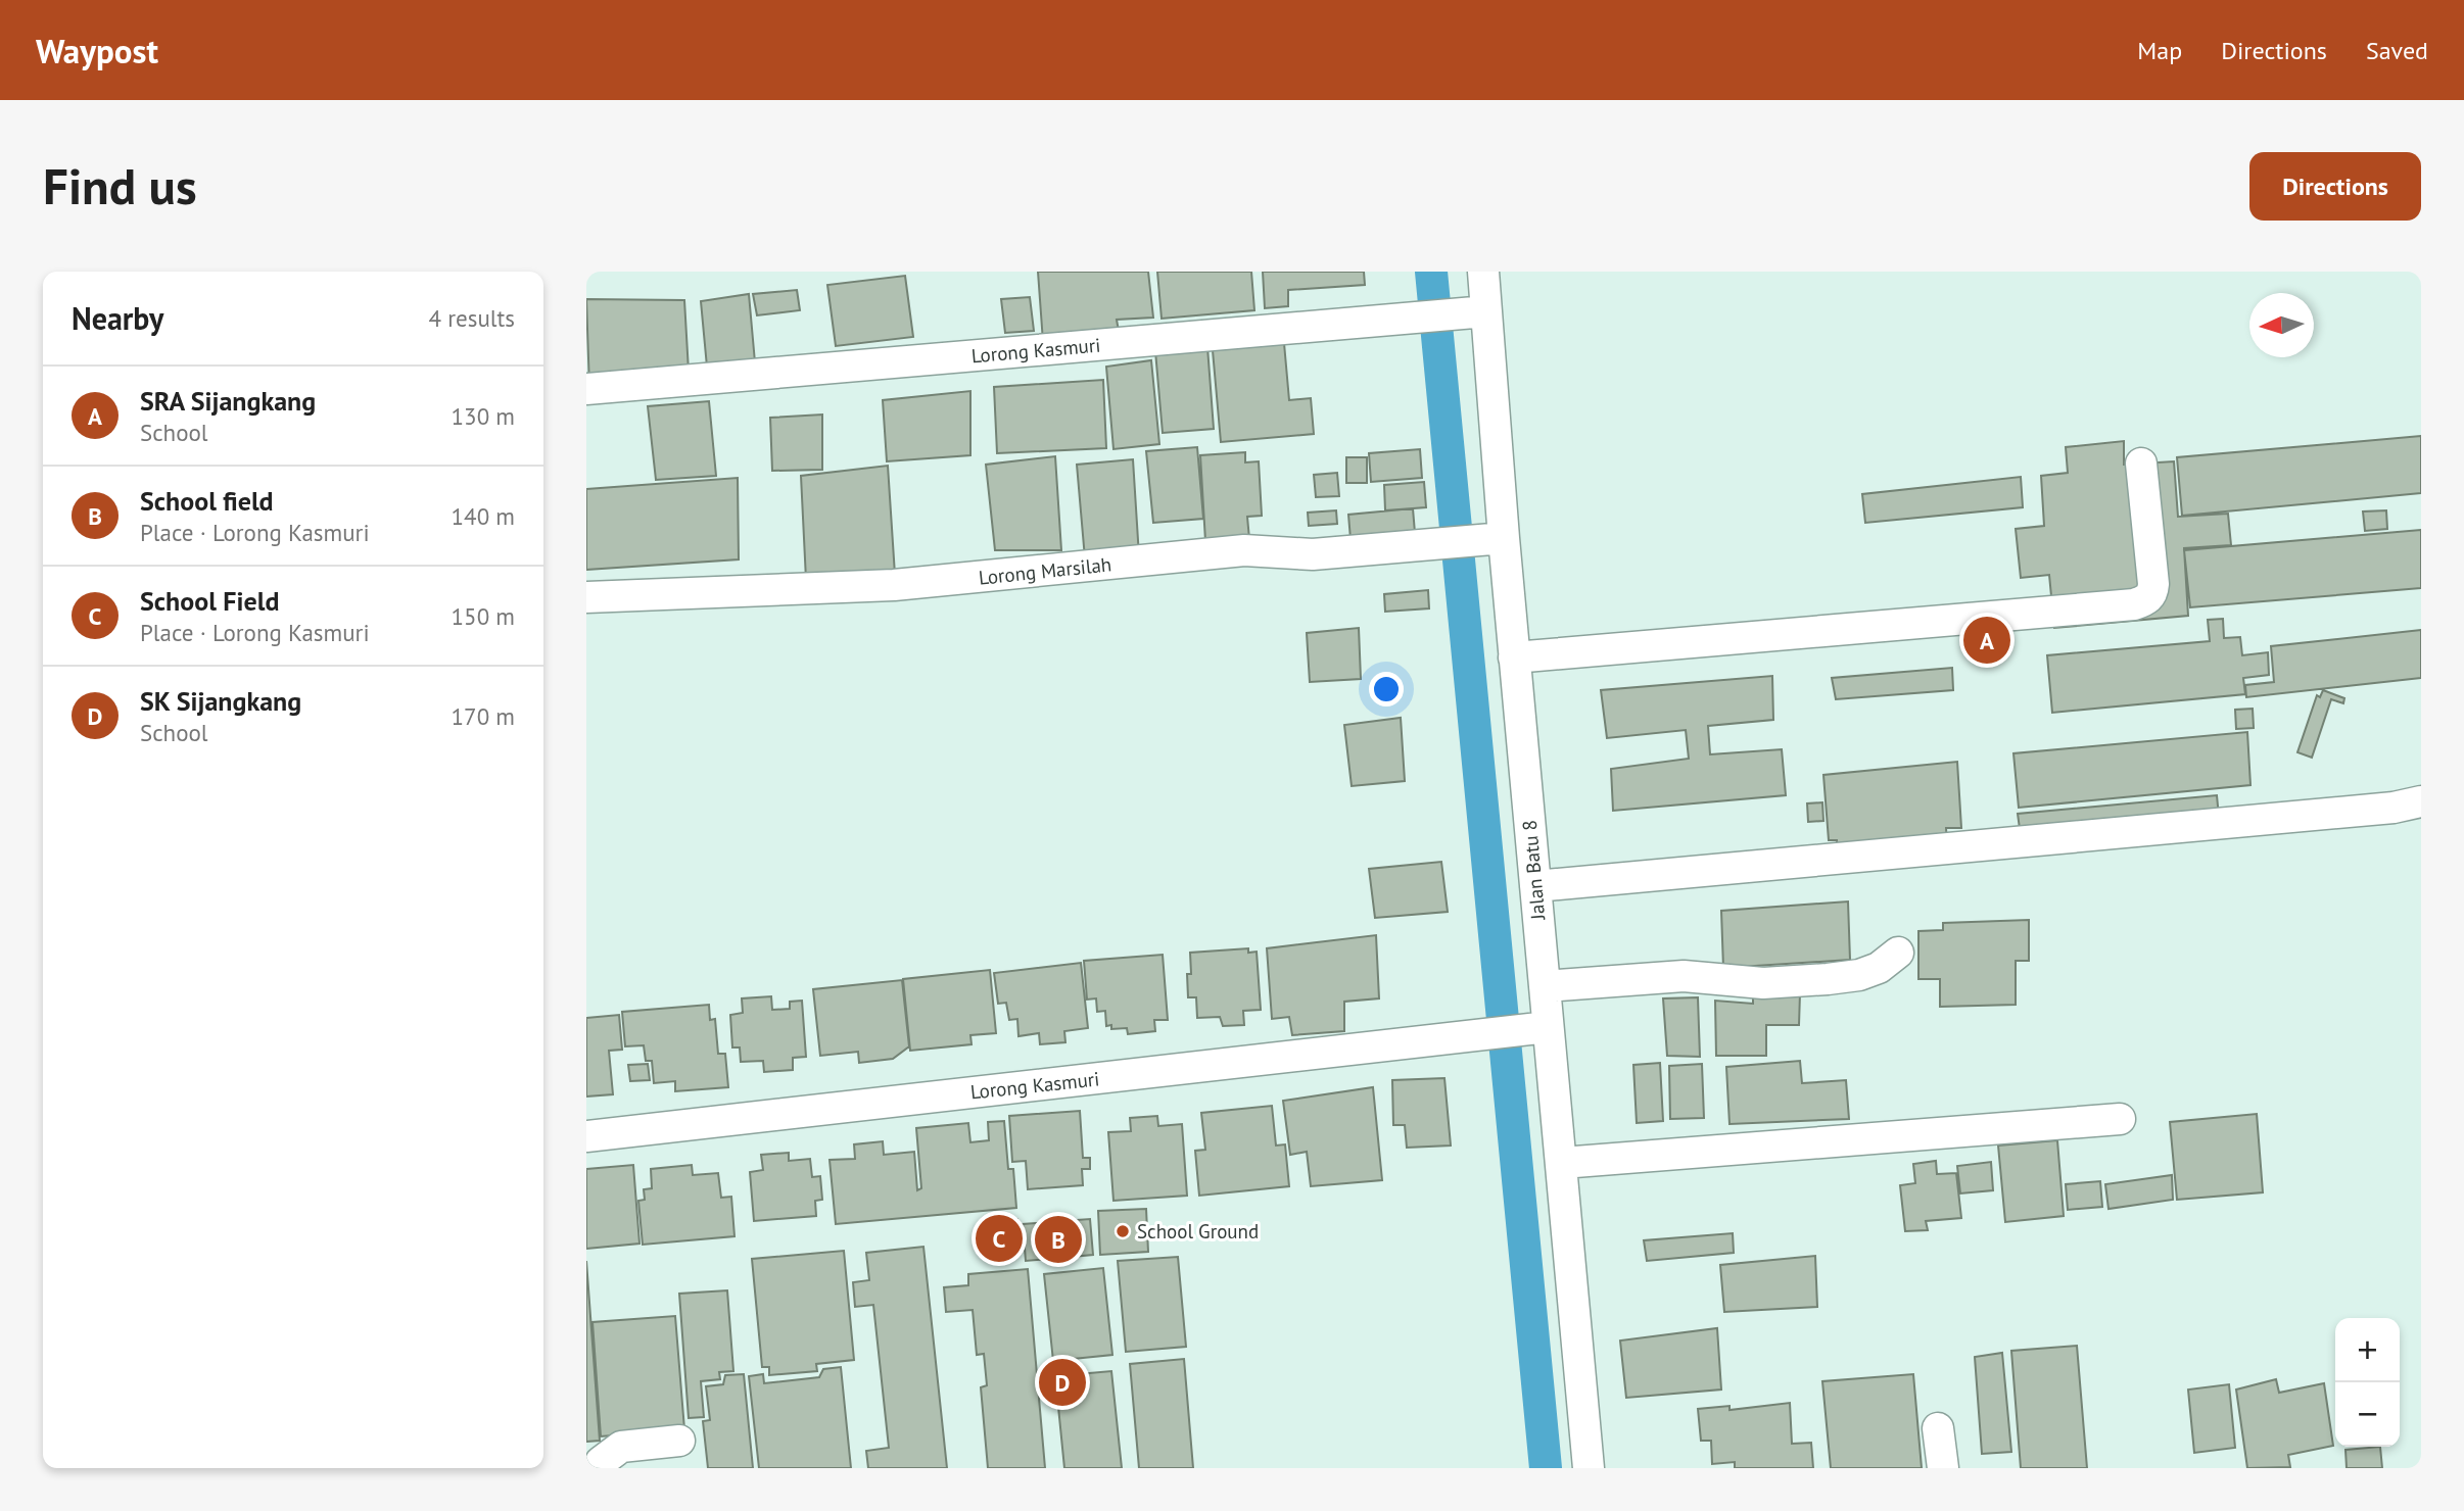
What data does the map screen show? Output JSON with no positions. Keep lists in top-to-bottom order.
{
  "streets": {
    "street": ["Lorong Kasmuri", "Lorong Marsilah", "Jalan Batu 8"]
  },
  "crossings": [
    ["Lorong Kasmuri", "Jalan Batu 8"],
    ["Lorong Marsilah", "Jalan Batu 8"]
  ],
  "places": ["School Ground"],
  "north": "left",
  "page": {
    "header": "Waypost",
    "nav": ["Map", "Directions", "Saved"],
    "buttons": "Directions",
    "title": "Find us",
    "heading": ["Nearby", "4 results"],
    "list": [
      {
        "mark": "A",
        "name": "SRA Sijangkang",
        "note": "School",
        "value": "130 m"
      },
      {
        "mark": "B",
        "name": "School field",
        "note": "Place · Lorong Kasmuri",
        "value": "140 m"
      },
      {
        "mark": "C",
        "name": "School Field",
        "note": "Place · Lorong Kasmuri",
        "value": "150 m"
      },
      {
        "mark": "D",
        "name": "SK Sijangkang",
        "note": "School",
        "value": "170 m"
      }
    ],
    "pins": [
      "A",
      "C",
      "B",
      "D"
    ],
    "map_buttons": ["+", "−"]
  }
}
